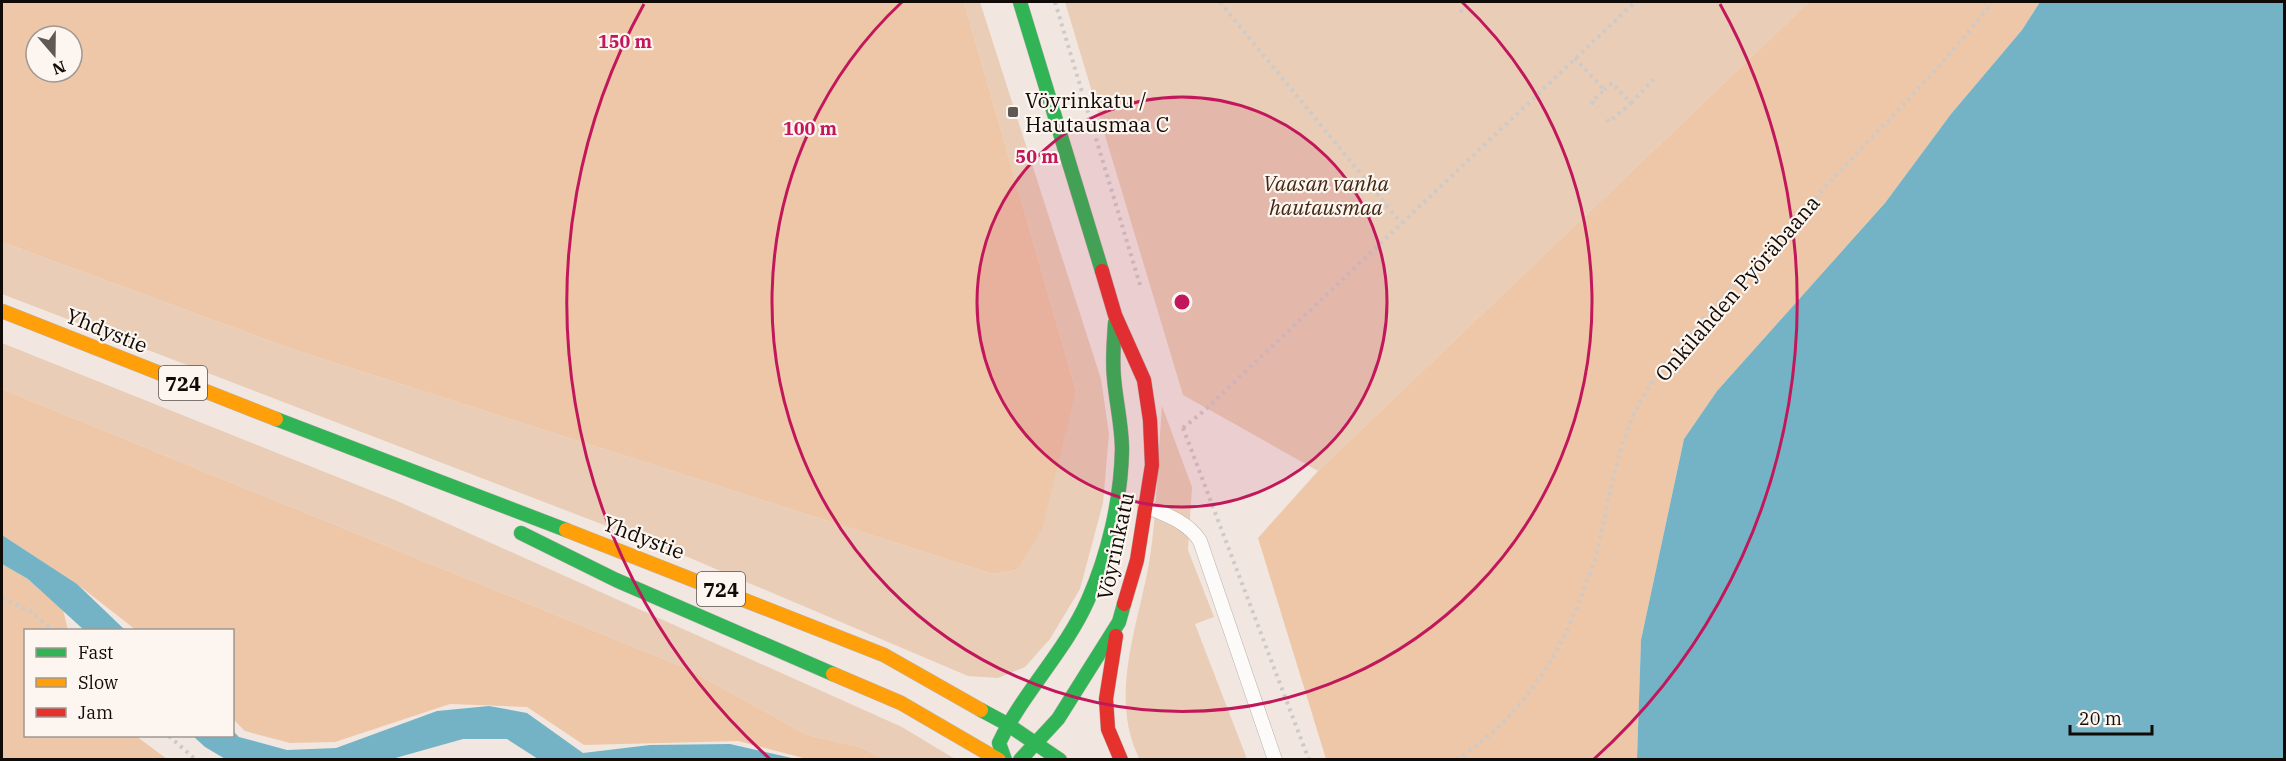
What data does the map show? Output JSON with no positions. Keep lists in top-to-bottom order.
{
  "streets": {
    "main road": ["Yhdystie", "724", "Vöyrinkatu"],
    "path": ["Onkilahden Pyöräbaana"]
  },
  "crossings": [
    ["Yhdystie", "Vöyrinkatu"]
  ],
  "parks": ["Vaasan vanha hautausmaa"],
  "places": {
    "transit": ["Vöyrinkatu / Hautausmaa C"]
  },
  "legend": ["Fast", "Slow", "Jam"],
  "scale_bar": "20 m",
  "north": "bottom",
  "rings": ["150 m", "100 m", "50 m"]
}
